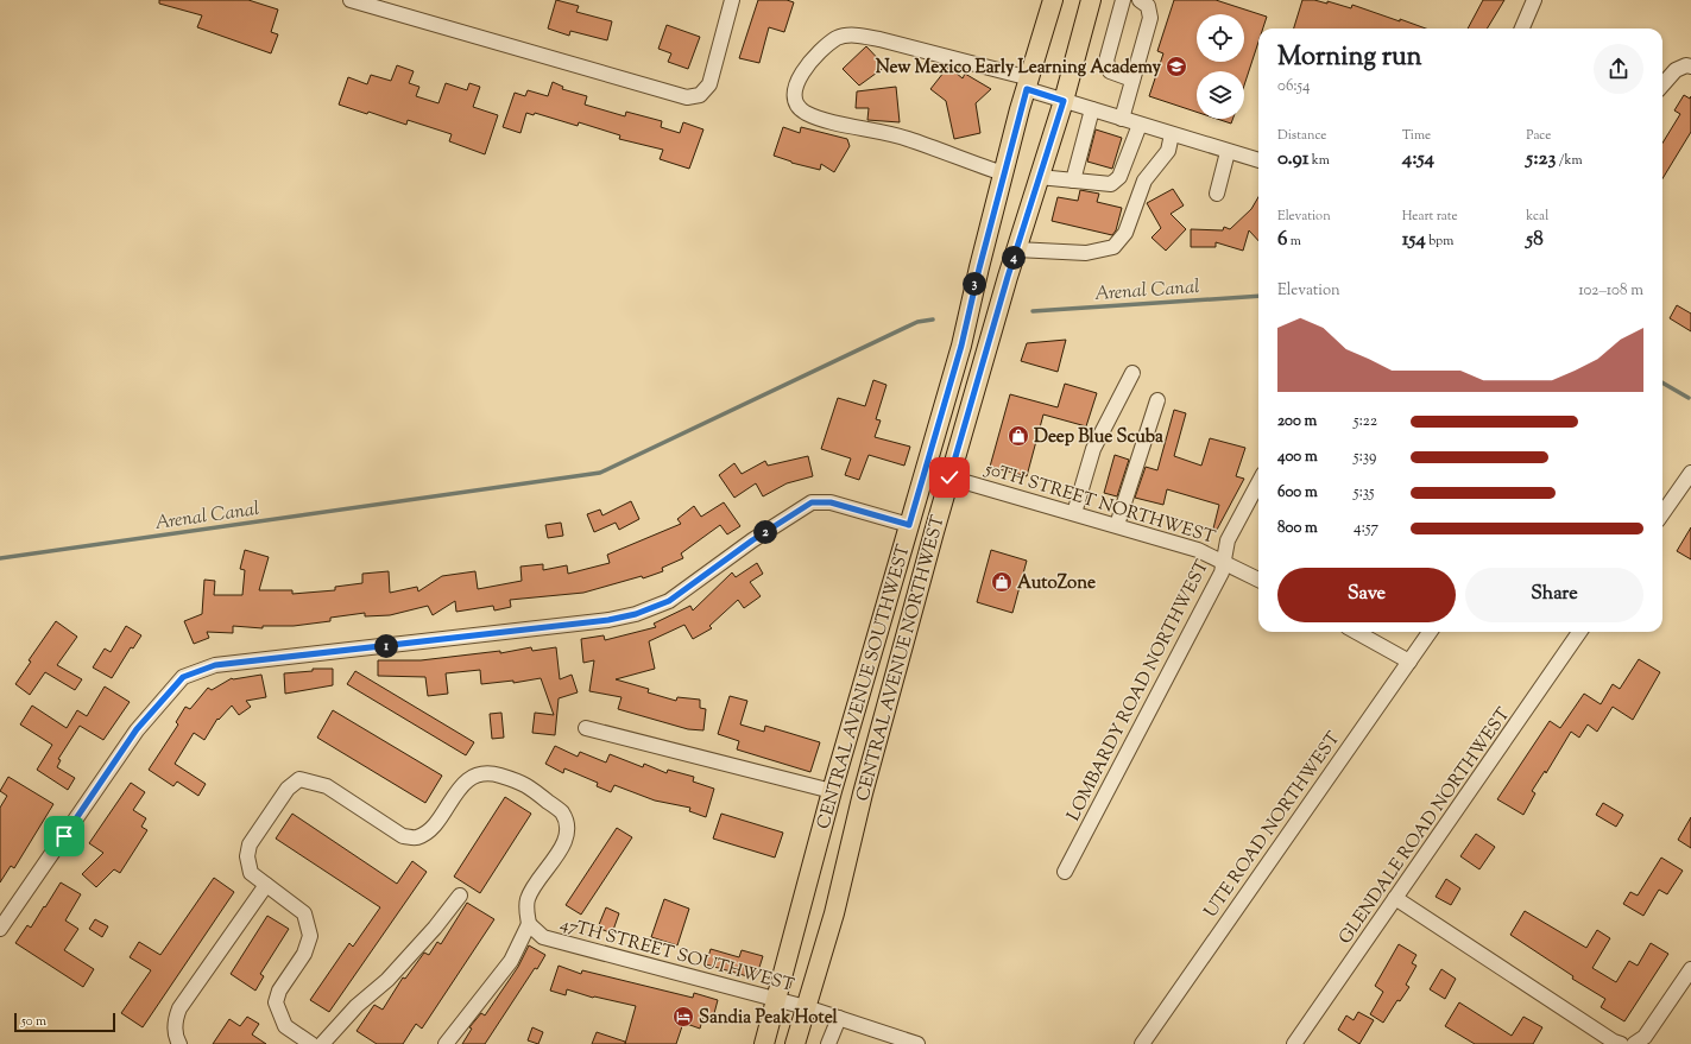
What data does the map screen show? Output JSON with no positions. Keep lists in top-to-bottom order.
{
  "streets": {
    "main road": ["CENTRAL AVENUE NORTHWEST", "CENTRAL AVENUE SOUTHWEST"],
    "street": [
      "50TH STREET NORTHWEST",
      "LOMBARDY ROAD NORTHWEST",
      "UTE ROAD NORTHWEST",
      "GLENDALE ROAD NORTHWEST",
      "47TH STREET SOUTHWEST"
    ]
  },
  "crossings": [
    ["50TH STREET NORTHWEST", "CENTRAL AVENUE NORTHWEST"],
    ["50TH STREET NORTHWEST", "LOMBARDY ROAD NORTHWEST"],
    ["CENTRAL AVENUE NORTHWEST", "47TH STREET SOUTHWEST"],
    ["CENTRAL AVENUE SOUTHWEST", "47TH STREET SOUTHWEST"]
  ],
  "water": ["Arenal Canal"],
  "places": {
    "school or university": ["New Mexico Early Learning Academy"],
    "shop": ["Deep Blue Scuba", "AutoZone"],
    "hotel": ["Sandia Peak Hotel"]
  },
  "scale_bar": "50 m",
  "page": {
    "heading": ["Morning run", "06:54"],
    "stats": [
      ["Distance", "0.91 km"],
      ["Time", "4:54"],
      ["Pace", "5:23 /km"],
      ["Elevation", "6 m"],
      ["Heart rate", "154 bpm"],
      ["kcal", "58"]
    ],
    "pins": [
      "4",
      "3",
      "2",
      "1"
    ],
    "chart": ["Elevation", "102–108 m"],
    "list": [
      {
        "name": "200 m",
        "note": "5:22"
      },
      {
        "name": "400 m",
        "note": "5:39"
      },
      {
        "name": "600 m",
        "note": "5:35"
      },
      {
        "name": "800 m",
        "note": "4:57"
      }
    ],
    "buttons": ["Save", "Share"],
    "scale": "50 m"
  }
}
